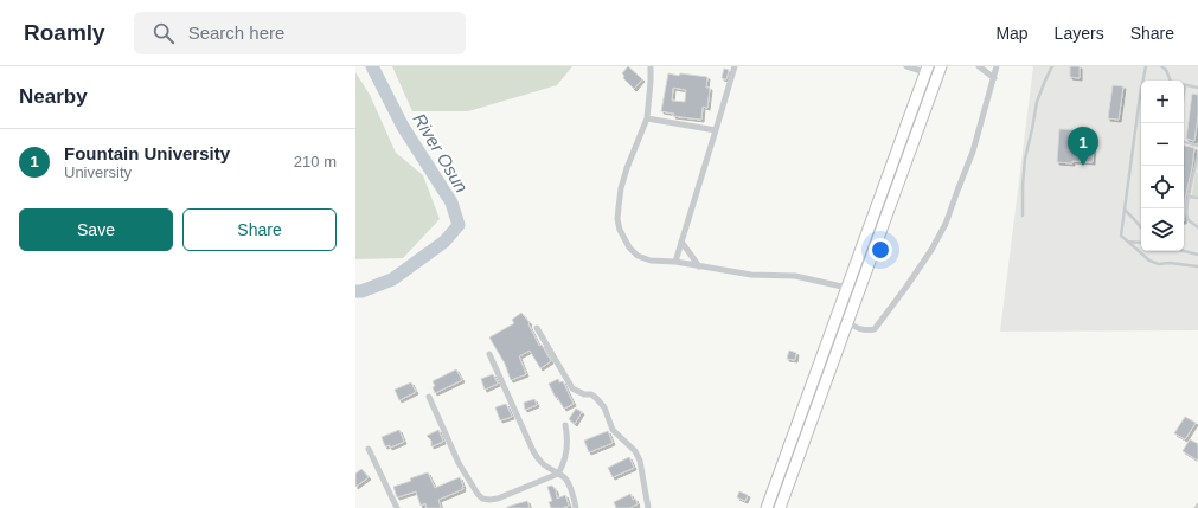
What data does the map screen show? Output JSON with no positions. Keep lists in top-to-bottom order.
{
  "water": ["River Osun"],
  "page": {
    "header": "Roamly",
    "search": "Search here",
    "nav": ["Map", "Layers", "Share"],
    "heading": "Nearby",
    "map_buttons": ["+", "−"],
    "pins": "1",
    "list": [
      {
        "mark": "1",
        "name": "Fountain University",
        "note": "University",
        "value": "210 m"
      }
    ],
    "buttons": ["Save", "Share"]
  }
}
